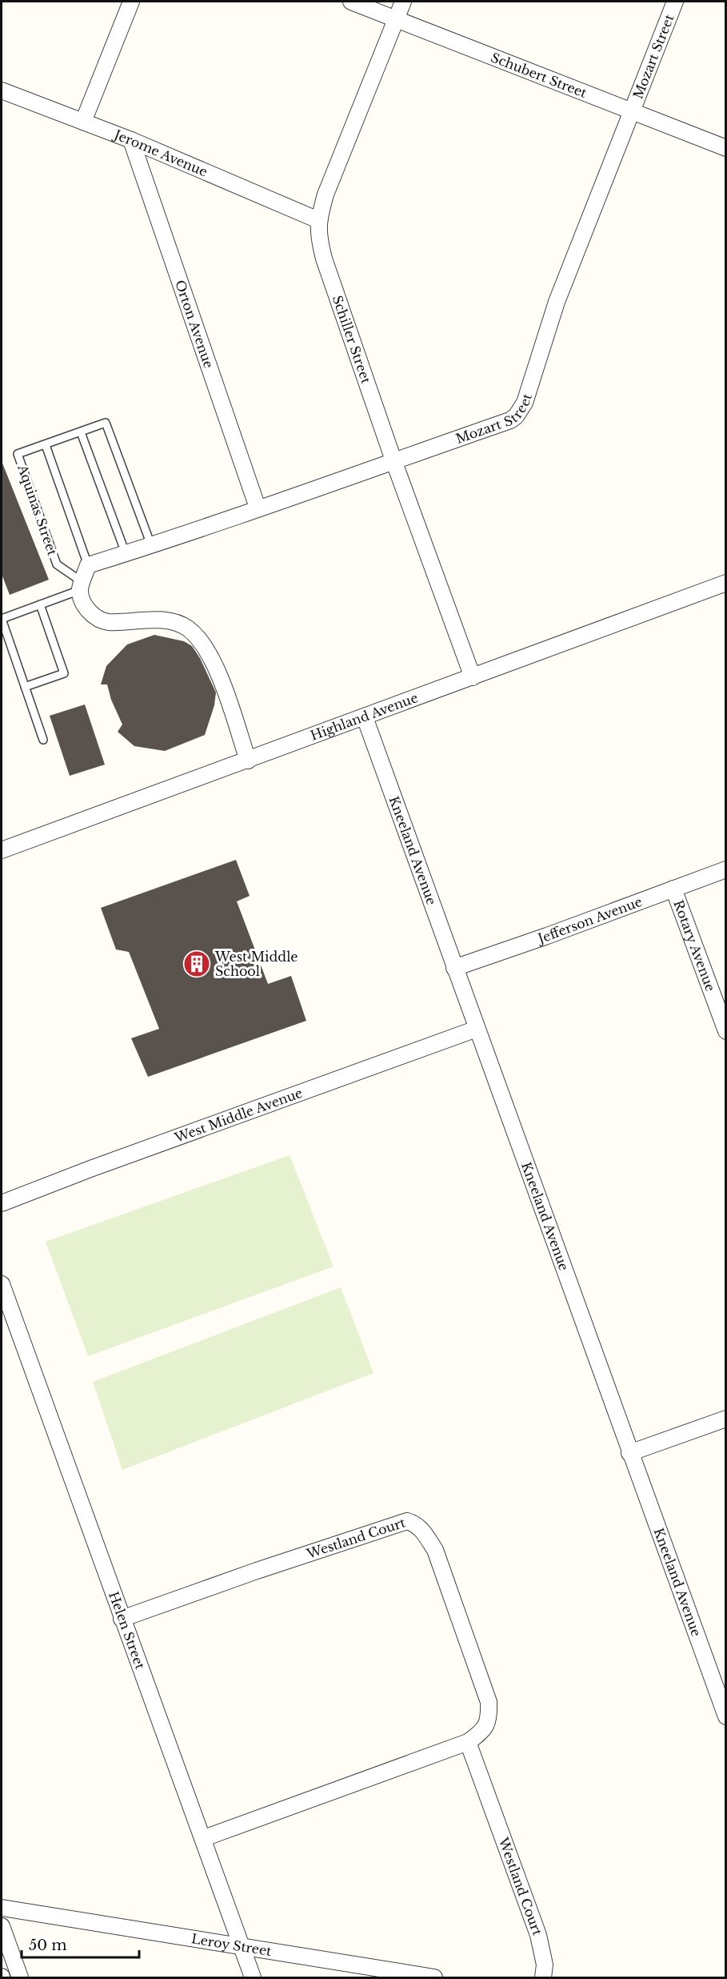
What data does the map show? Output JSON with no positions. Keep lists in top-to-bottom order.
{
  "streets": {
    "street": [
      "Mozart Street",
      "Schubert Street",
      "Jerome Avenue",
      "Orton Avenue",
      "Schiller Street",
      "Highland Avenue",
      "Kneeland Avenue",
      "Jefferson Avenue",
      "Rotary Avenue",
      "West Middle Avenue",
      "Westland Court",
      "Helen Street",
      "Leroy Street"
    ],
    "lane": ["Aquinas Street"]
  },
  "crossings": [
    ["Mozart Street", "Schubert Street"],
    ["Mozart Street", "Orton Avenue"],
    ["Mozart Street", "Schiller Street"],
    ["Mozart Street", "Aquinas Street"],
    ["Schubert Street", "Schiller Street"],
    ["Jerome Avenue", "Orton Avenue"],
    ["Jerome Avenue", "Schiller Street"],
    ["Schiller Street", "Highland Avenue"],
    ["Highland Avenue", "Kneeland Avenue"],
    ["Kneeland Avenue", "Jefferson Avenue"],
    ["Kneeland Avenue", "West Middle Avenue"],
    ["Jefferson Avenue", "Rotary Avenue"],
    ["Westland Court", "Helen Street"],
    ["Helen Street", "Leroy Street"]
  ],
  "places": {
    "building": ["West Middle School"]
  },
  "scale_bar": "50 m"
}
